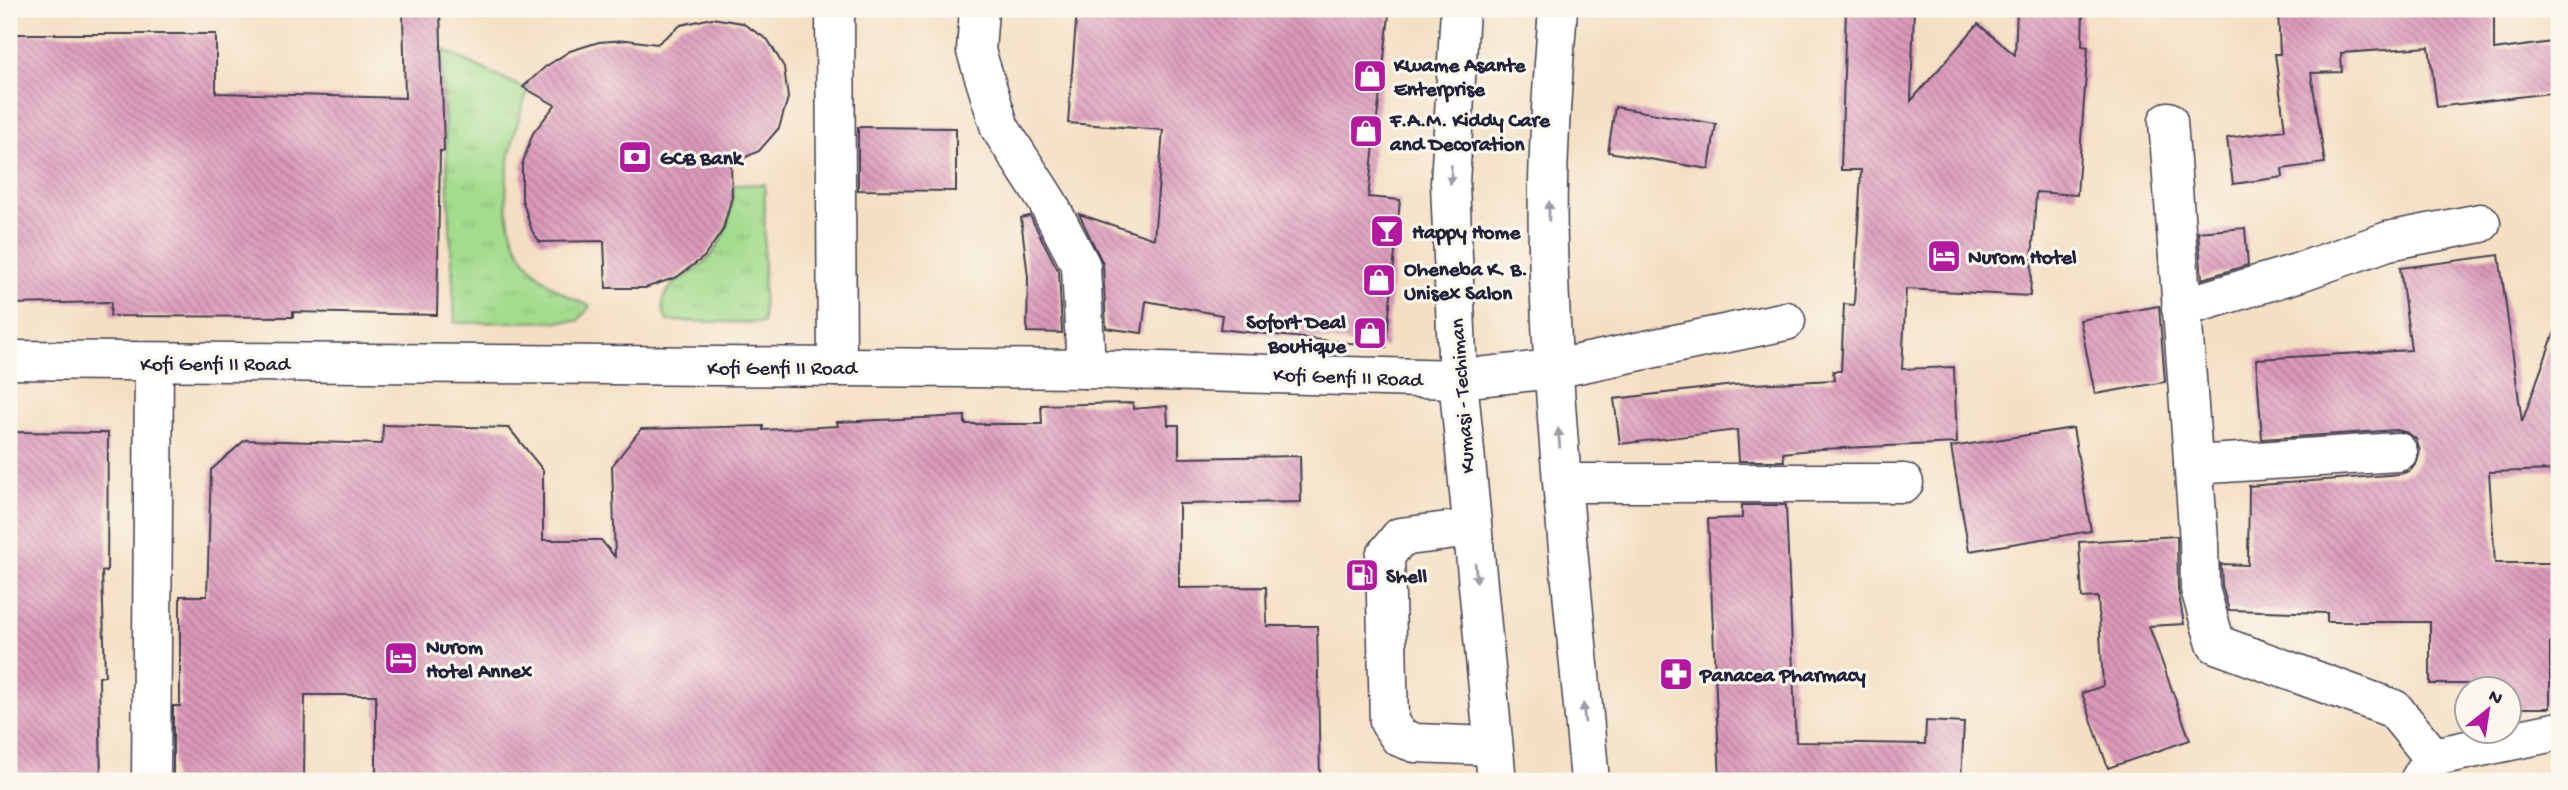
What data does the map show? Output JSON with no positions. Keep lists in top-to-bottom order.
{
  "streets": {
    "main road": ["Kofi Genfi II Road", "Kumasi - Techiman"]
  },
  "crossings": [
    ["Kofi Genfi II Road", "Kumasi - Techiman"]
  ],
  "places": {
    "shop": [
      "Kwame Asante Enterprise",
      "F.A.M. Kiddy Care and Decoration",
      "Oheneba K. B. Unisex Salon",
      "Sofort Deal Boutique"
    ],
    "bank": ["GCB Bank"],
    "bar": ["Happy Home"],
    "hotel": ["Nurom Hotel", "Nurom Hotel Annex"],
    "fuel station": ["Shell"],
    "pharmacy": ["Panacea Pharmacy"]
  },
  "north": "top right"
}
